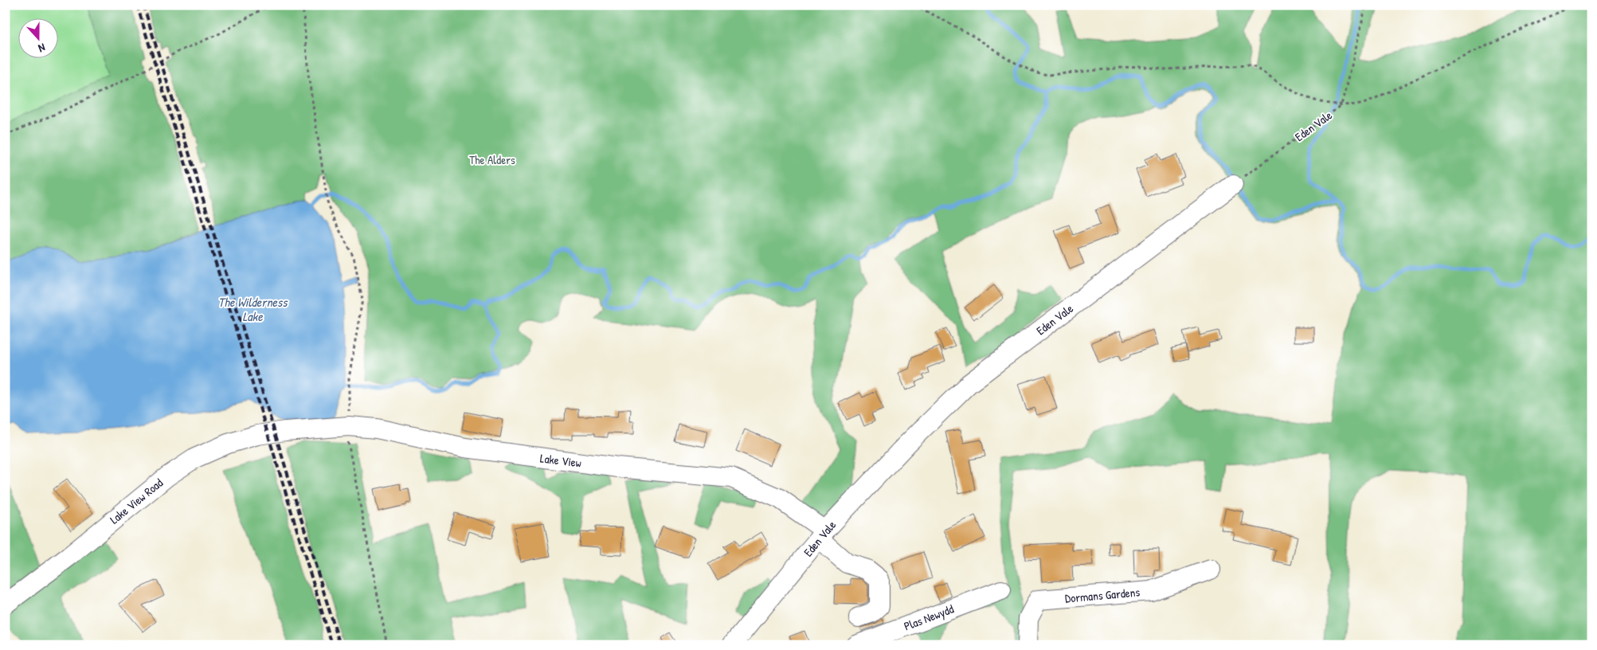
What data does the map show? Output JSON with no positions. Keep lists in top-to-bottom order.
{
  "streets": {
    "street": [
      "Eden Vale",
      "Lake View",
      "Lake View Road",
      "Dormans Gardens",
      "Plas Newydd"
    ]
  },
  "crossings": [
    ["Eden Vale", "Lake View"],
    ["Lake View", "Lake View Road"]
  ],
  "water": ["The Wilderness Lake"],
  "parks": ["The Alders"],
  "north": "bottom"
}
